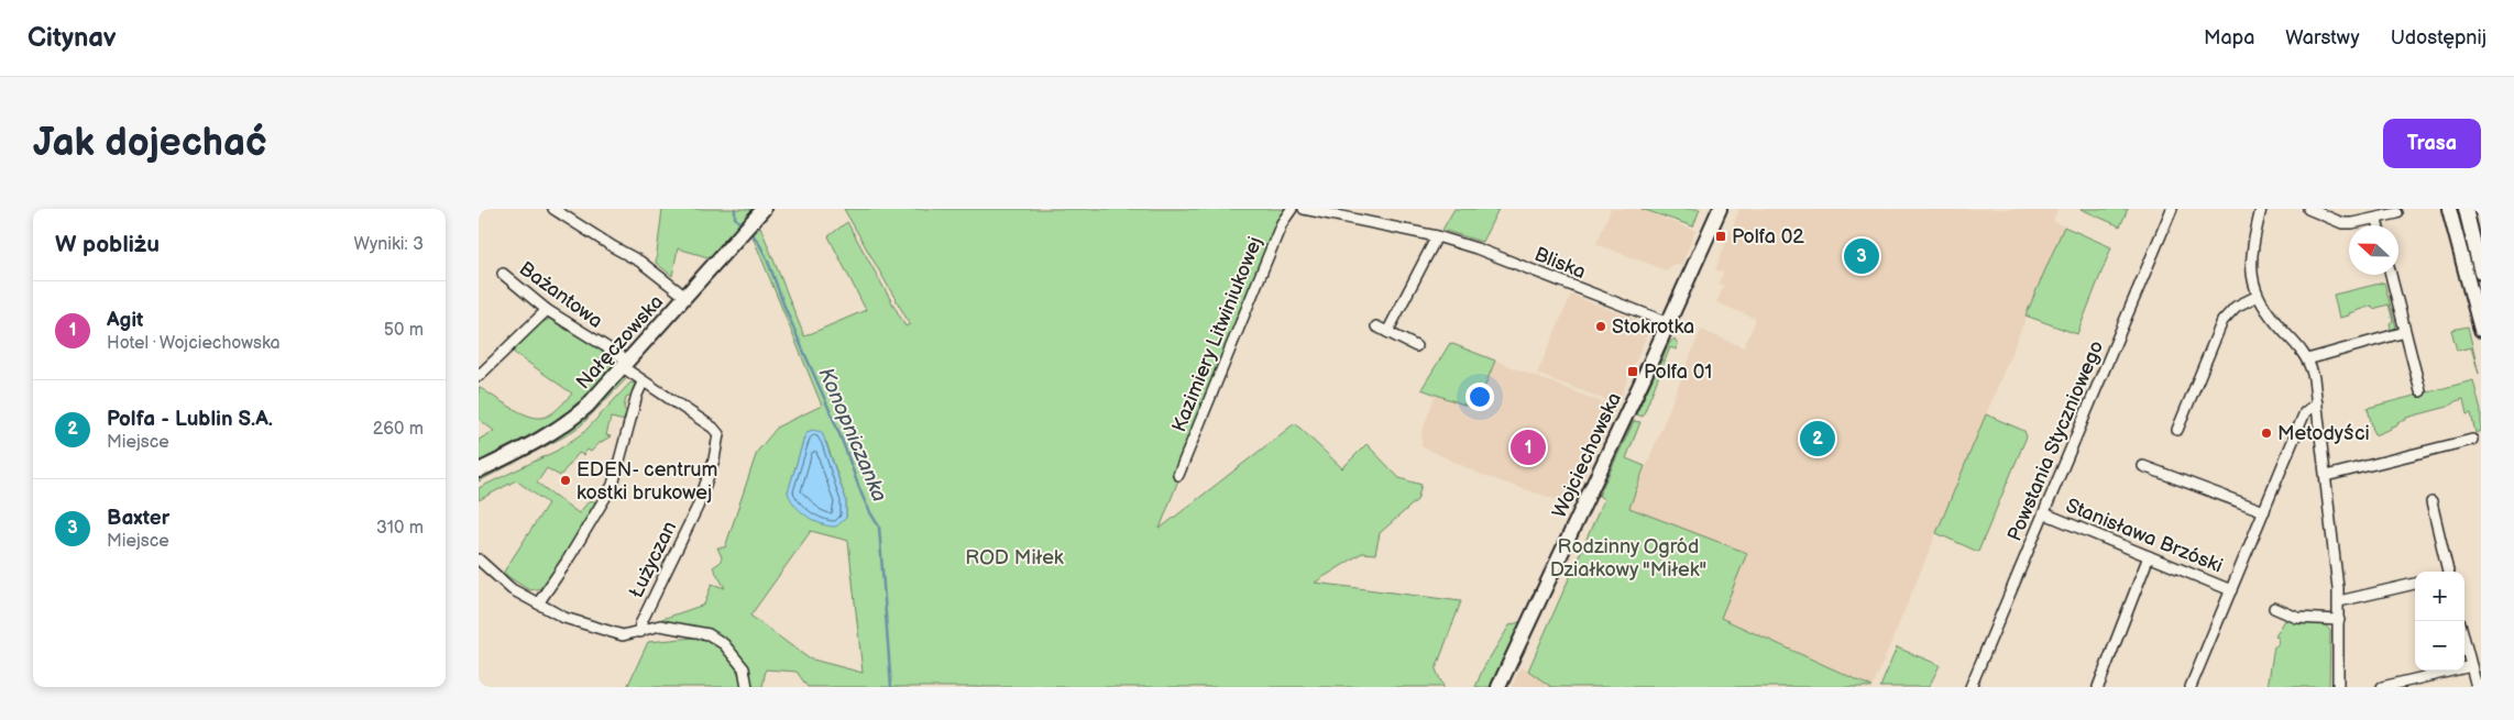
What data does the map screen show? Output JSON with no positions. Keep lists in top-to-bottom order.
{
  "streets": {
    "main road": ["Nałęczowska", "Wojciechowska"],
    "street": [
      "Bliska",
      "Bażantowa",
      "Kazimiery Litwiniukowej",
      "Powstania Styczniowego",
      "Stanisława Brzóski",
      "Łużyczan"
    ]
  },
  "crossings": [
    ["Bliska", "Wojciechowska"],
    ["Bażantowa", "Nałęczowska"],
    ["Bażantowa", "Łużyczan"],
    ["Nałęczowska", "Łużyczan"],
    ["Powstania Styczniowego", "Stanisława Brzóski"]
  ],
  "water": ["Konopniczanka"],
  "parks": ["Rodzinny Ogród Działkowy \"Miłek\"", "ROD Miłek"],
  "places": {
    "transit": ["Polfa 02", "Polfa 01"],
    "other": ["Stokrotka", "Metodyści", "EDEN- centrum kostki brukowej"]
  },
  "north": "left",
  "page": {
    "header": "Citynav",
    "nav": ["Mapa", "Warstwy", "Udostępnij"],
    "buttons": "Trasa",
    "title": "Jak dojechać",
    "heading": ["W pobliżu", "Wyniki: 3"],
    "pins": ["3", "2", "1"],
    "list": [
      {
        "mark": "1",
        "name": "Agit",
        "note": "Hotel · Wojciechowska",
        "value": "50 m"
      },
      {
        "mark": "2",
        "name": "Polfa - Lublin S.A.",
        "note": "Miejsce",
        "value": "260 m"
      },
      {
        "mark": "3",
        "name": "Baxter",
        "note": "Miejsce",
        "value": "310 m"
      }
    ],
    "map_buttons": ["+", "−"]
  }
}
